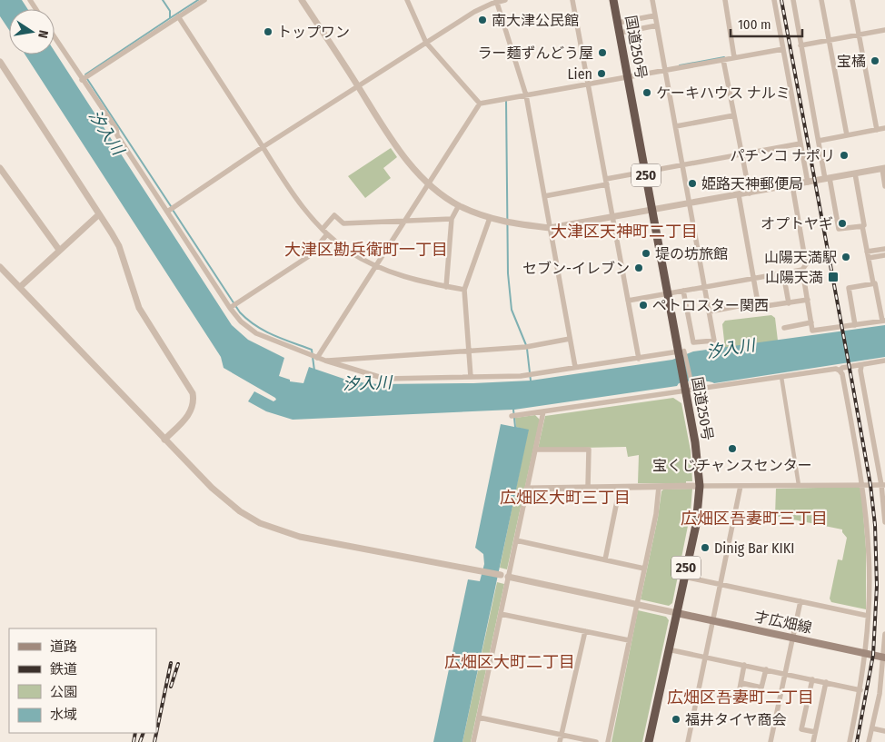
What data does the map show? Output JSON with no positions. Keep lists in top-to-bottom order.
{
  "streets": {
    "highway": ["国道250号", "250"],
    "main road": ["才広畑線"]
  },
  "crossings": [
    ["国道250号", "才広畑線"]
  ],
  "districts": [
    "大津区天神町二丁目",
    "大津区勘兵衛町一丁目",
    "広畑区大町三丁目",
    "広畑区吾妻町三丁目",
    "広畑区大町二丁目",
    "広畑区吾妻町二丁目"
  ],
  "water": ["汐入川"],
  "places": {
    "other": [
      "南大津公民館",
      "トップワン",
      "ラー麺ずんどう屋",
      "宝橘",
      "Lien",
      "ケーキハウス ナルミ",
      "パチンコ ナポリ",
      "姫路天神郵便局",
      "オプトヤギ",
      "堤の坊旅館",
      "山陽天満駅",
      "セブン-イレブン",
      "ペトロスター関西",
      "宝くじチャンスセンター",
      "Dinig Bar KIKI",
      "福井タイヤ商会"
    ],
    "transit": ["山陽天満"]
  },
  "legend": [
    "道路",
    "鉄道",
    "公園",
    "水域"
  ],
  "scale_bar": "100 m",
  "north": "right"
}
